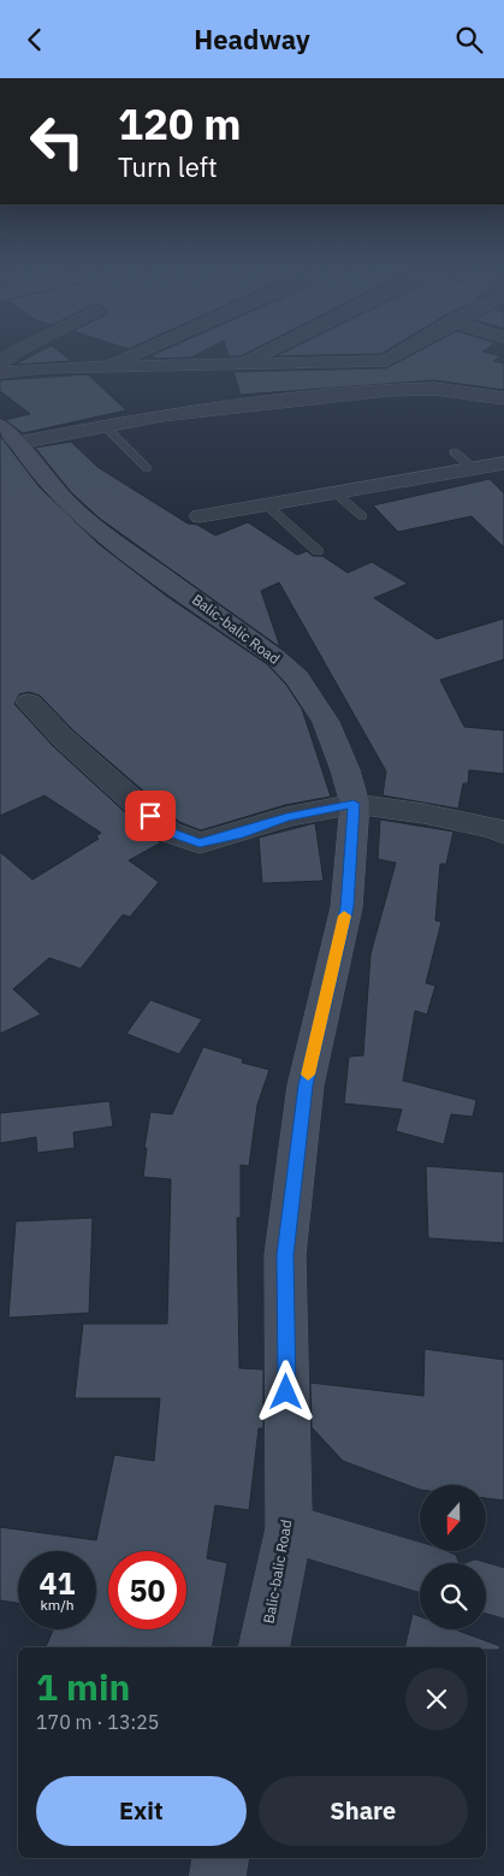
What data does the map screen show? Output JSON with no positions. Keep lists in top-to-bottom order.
{
  "streets": {
    "main road": ["Balic-balic Road"]
  },
  "north": "bottom",
  "page": {
    "header": "Headway",
    "turn": ["120 m", "Turn left"],
    "speed": "41 km/h",
    "limit": "50",
    "heading": ["1 min", "170 m · 13:25"],
    "buttons": ["Exit", "Share"]
  }
}
